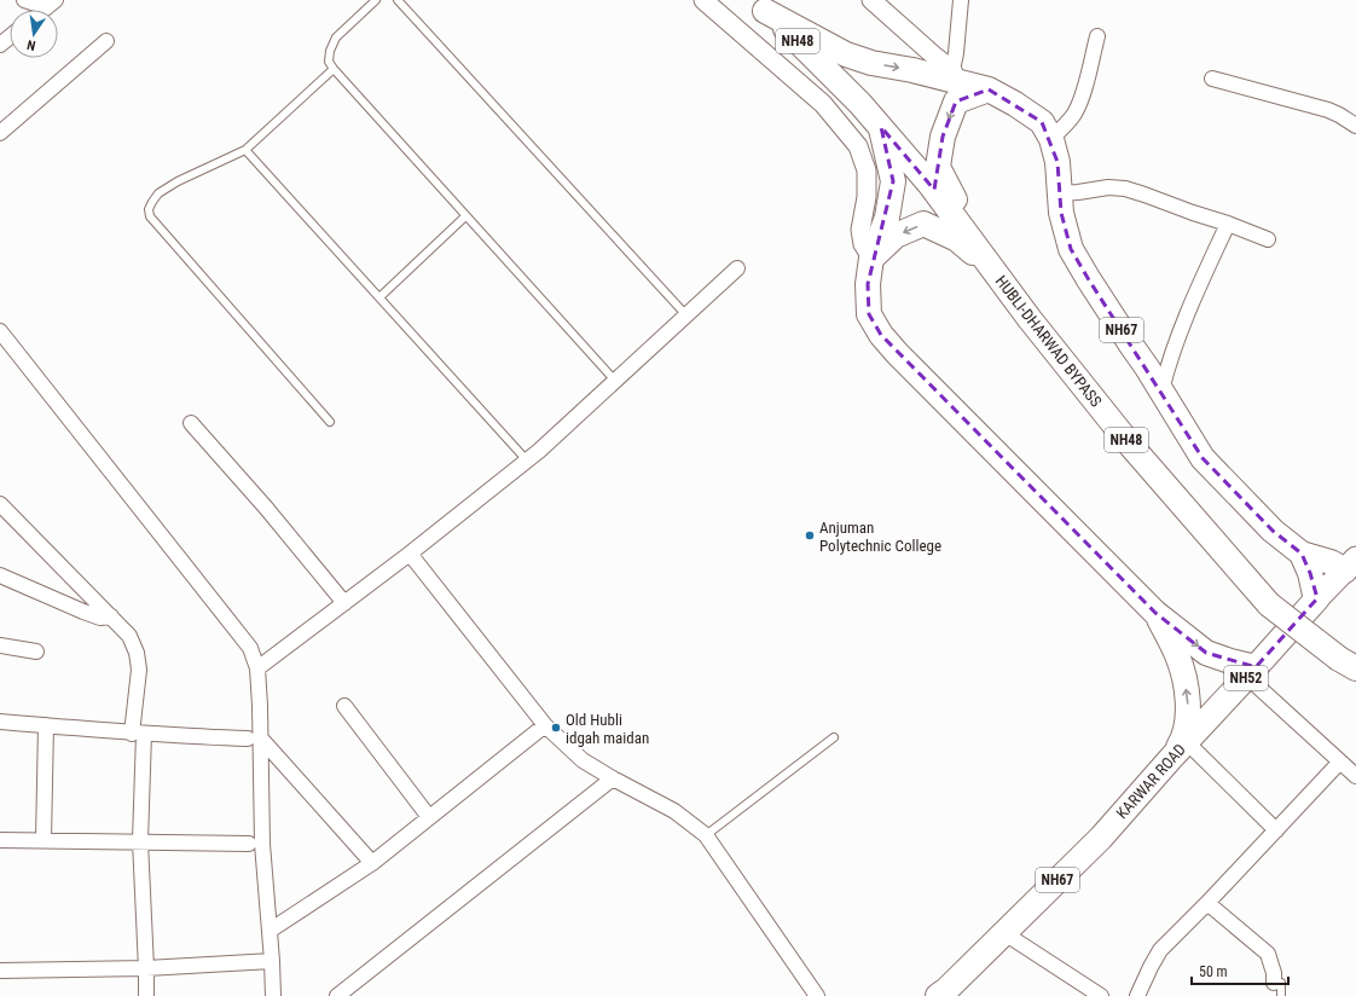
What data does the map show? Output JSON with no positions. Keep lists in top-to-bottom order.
{
  "streets": {
    "highway": [
      "NH48",
      "NH67",
      "HUBLI-DHARWAD BYPASS",
      "NH52",
      "KARWAR ROAD"
    ]
  },
  "crossings": [
    ["NH67", "KARWAR ROAD"]
  ],
  "places": ["Anjuman Polytechnic College", "Old Hubli idgah maidan"],
  "scale_bar": "50 m",
  "north": "bottom"
}
